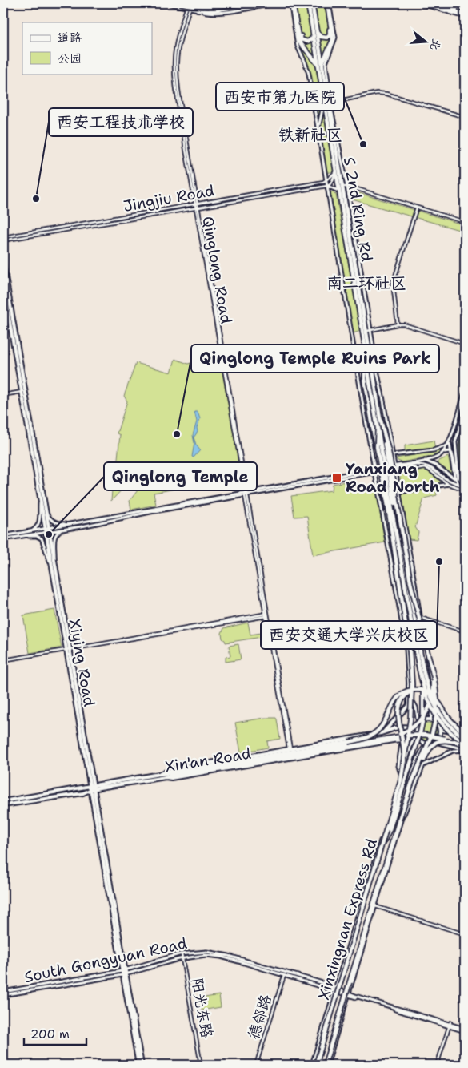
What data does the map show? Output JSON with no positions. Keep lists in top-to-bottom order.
{
  "streets": {
    "highway": ["S 2nd Ring Rd", "Xinxingnan Express Rd"],
    "main road": ["Xiying Road", "Xin'an Road", "South Gongyuan Road"],
    "street": [
      "Jingjiu Road",
      "Qinglong Road",
      "阳光东路",
      "德邻路"
    ]
  },
  "crossings": [
    ["Jingjiu Road", "Qinglong Road"],
    ["Qinglong Road", "Xin'an Road"],
    ["Xiying Road", "Xin'an Road"],
    ["Xiying Road", "South Gongyuan Road"],
    ["South Gongyuan Road", "阳光东路"],
    ["South Gongyuan Road", "德邻路"]
  ],
  "districts": ["铁新社区", "南二环社区"],
  "places": {
    "other": [
      "西安市第九医院",
      "西安工程技术学校",
      "Qinglong Temple Ruins Park",
      "Qinglong Temple",
      "西安交通大学兴庆校区"
    ],
    "transit": ["Yanxiang Road North"]
  },
  "legend": ["道路", "公园"],
  "scale_bar": "200 m",
  "north": "right"
}
